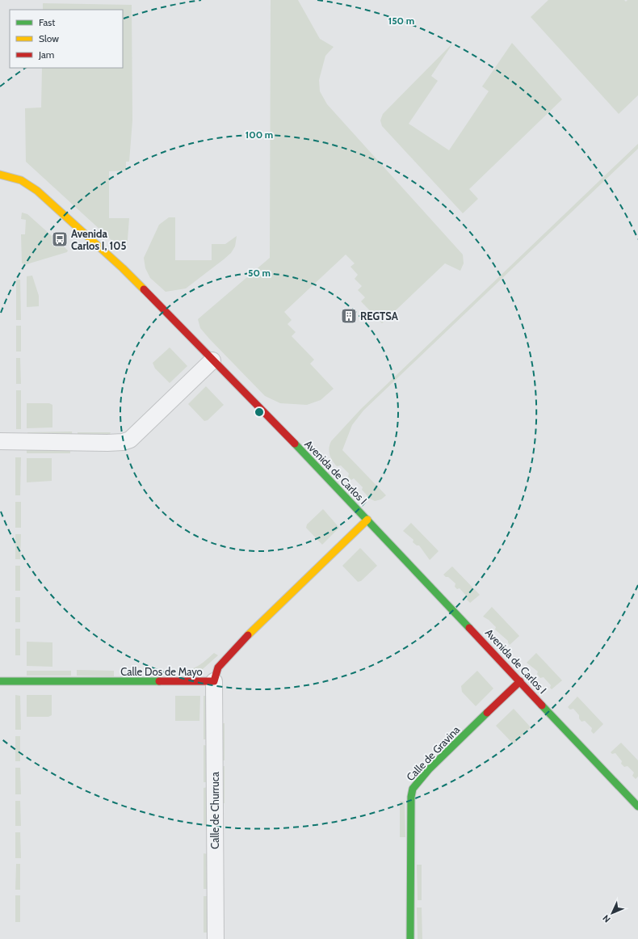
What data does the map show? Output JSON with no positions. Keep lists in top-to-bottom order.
{
  "streets": {
    "main road": ["Avenida de Carlos I", "Calle Dos de Mayo", "Calle de Gravina"],
    "street": ["Calle de Churruca"]
  },
  "crossings": [
    ["Avenida de Carlos I", "Calle Dos de Mayo"],
    ["Avenida de Carlos I", "Calle de Gravina"],
    ["Calle Dos de Mayo", "Calle de Churruca"]
  ],
  "places": {
    "bus stop": ["Avenida Carlos I, 105"],
    "building": ["REGTSA"]
  },
  "legend": ["Fast", "Slow", "Jam"],
  "north": "bottom left",
  "rings": ["150 m", "100 m", "50 m"]
}
